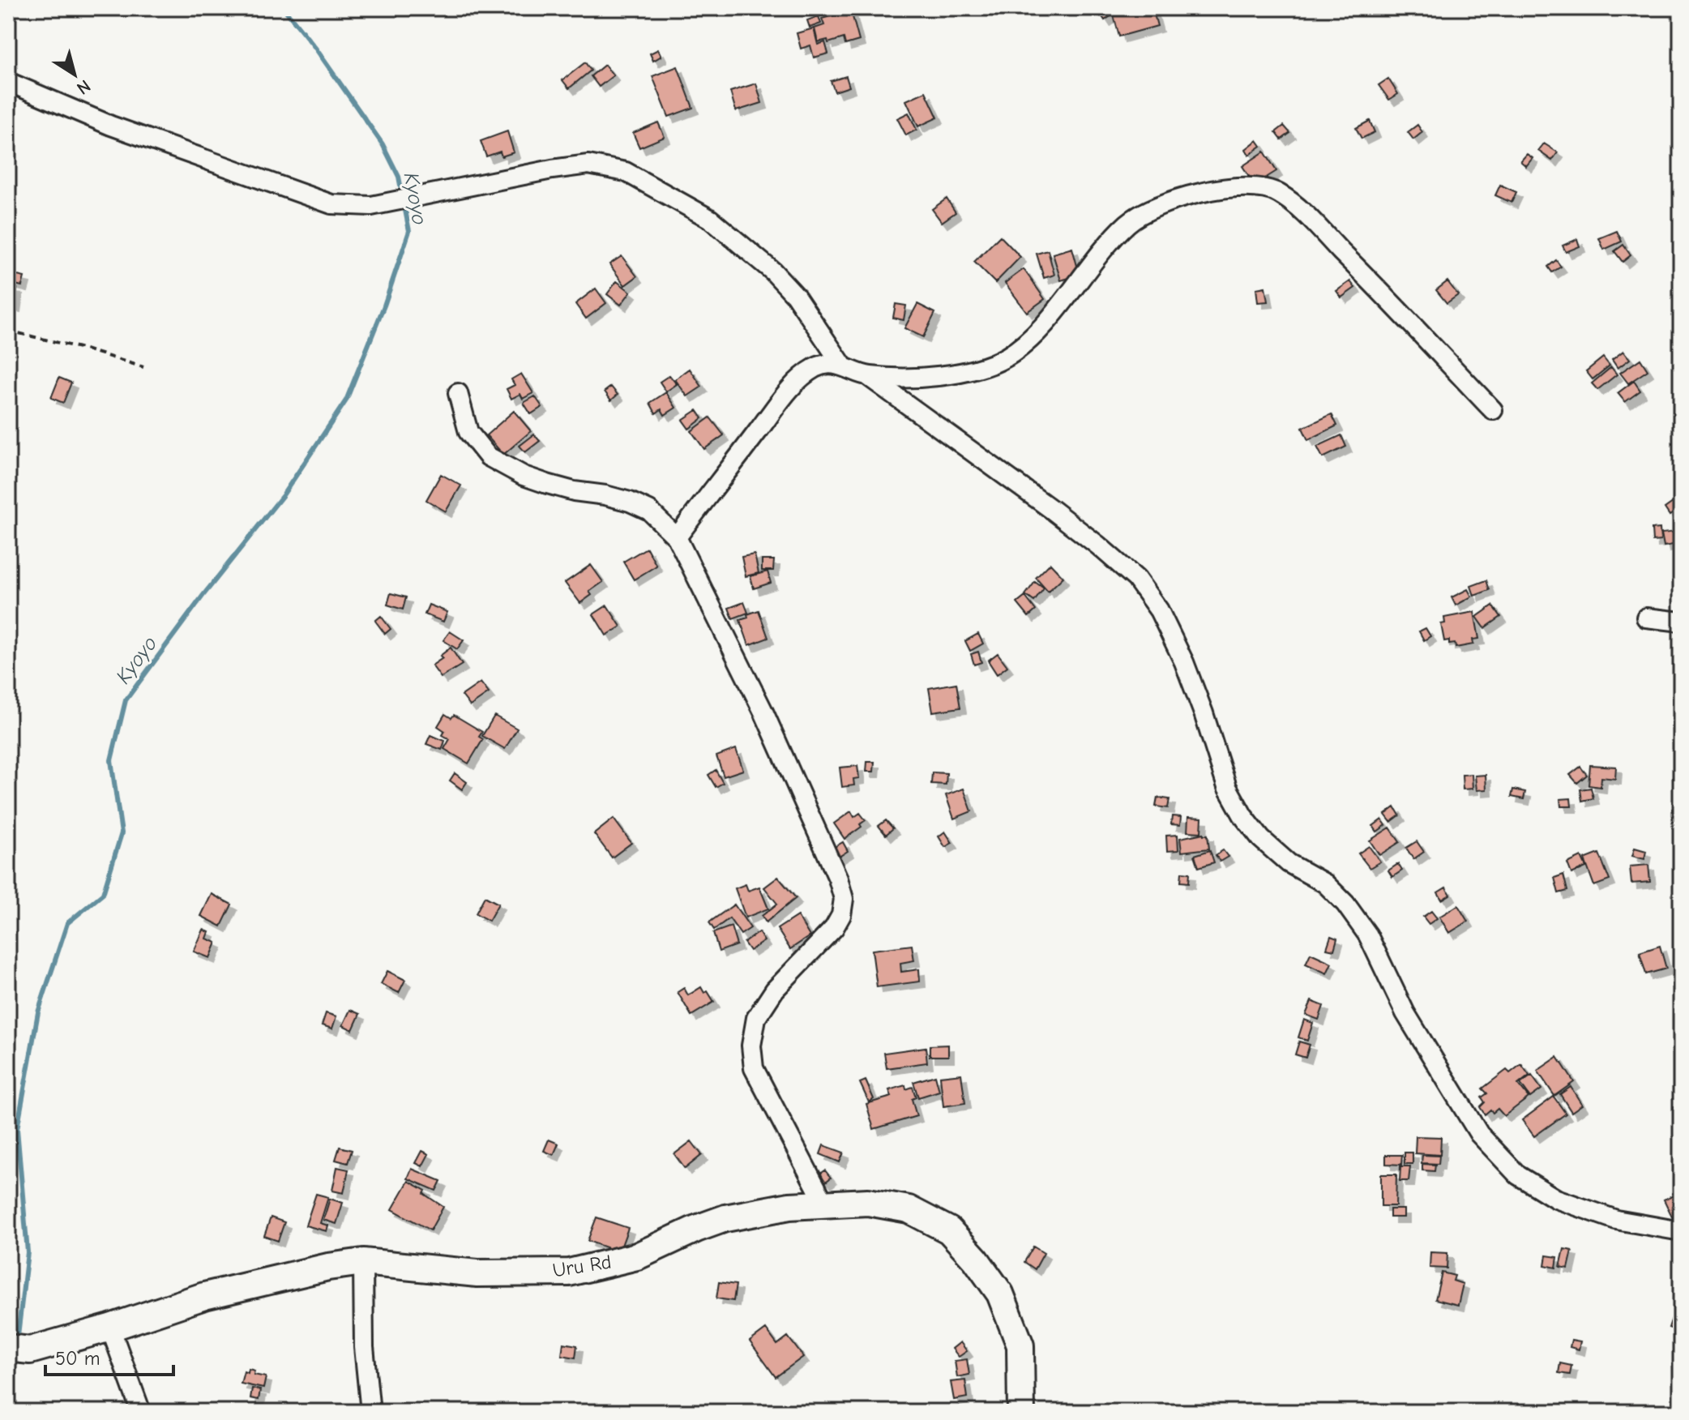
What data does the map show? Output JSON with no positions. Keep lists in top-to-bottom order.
{
  "streets": {
    "street": ["Uru Rd"]
  },
  "water": ["Kyoyo"],
  "scale_bar": "50 m",
  "north": "bottom right"
}
